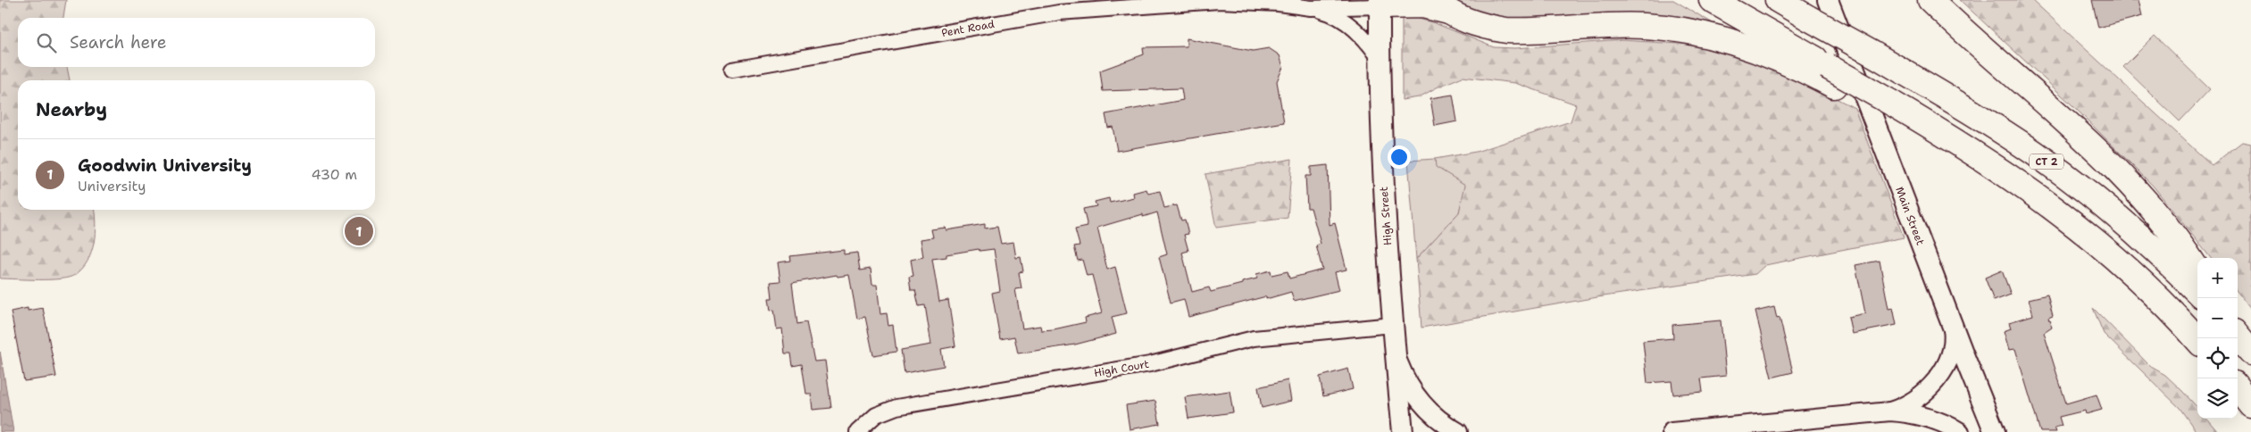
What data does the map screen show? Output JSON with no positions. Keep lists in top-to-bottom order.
{
  "streets": {
    "highway": ["CT 2"],
    "main road": ["High Street", "Main Street"],
    "street": ["Pent Road", "High Court"]
  },
  "crossings": [
    ["Pent Road", "High Street"],
    ["High Street", "High Court"]
  ],
  "page": {
    "search": "Search here",
    "heading": "Nearby",
    "list": [
      {
        "mark": "1",
        "name": "Goodwin University",
        "note": "University",
        "value": "430 m"
      }
    ],
    "pins": "1",
    "map_buttons": ["+", "−"]
  }
}
